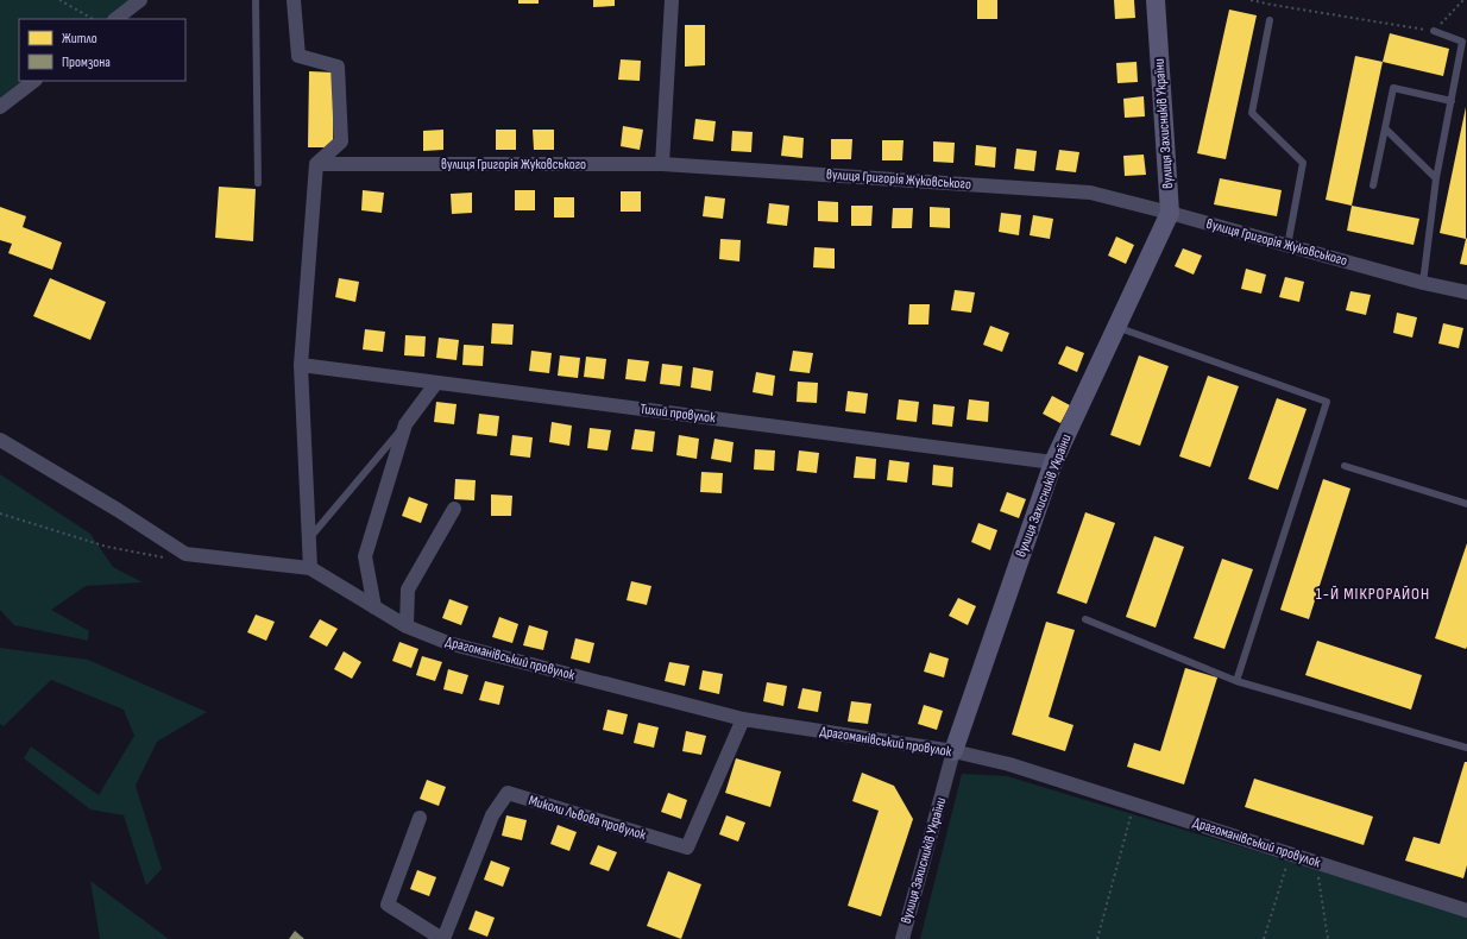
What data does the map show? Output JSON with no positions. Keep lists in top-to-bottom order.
{
  "streets": {
    "street": [
      "вулиця Захисників України",
      "вулиця Григорія Жуковського",
      "Тихий провулок",
      "Драгоманівський провулок",
      "Миколи Львова провулок"
    ]
  },
  "crossings": [
    ["вулиця Захисників України", "вулиця Григорія Жуковського"],
    ["вулиця Захисників України", "Тихий провулок"],
    ["вулиця Захисників України", "Драгоманівський провулок"],
    ["Драгоманівський провулок", "Миколи Львова провулок"]
  ],
  "districts": ["1-Й МІКРОРАЙОН"],
  "legend": ["Житло", "Промзона"]
}
